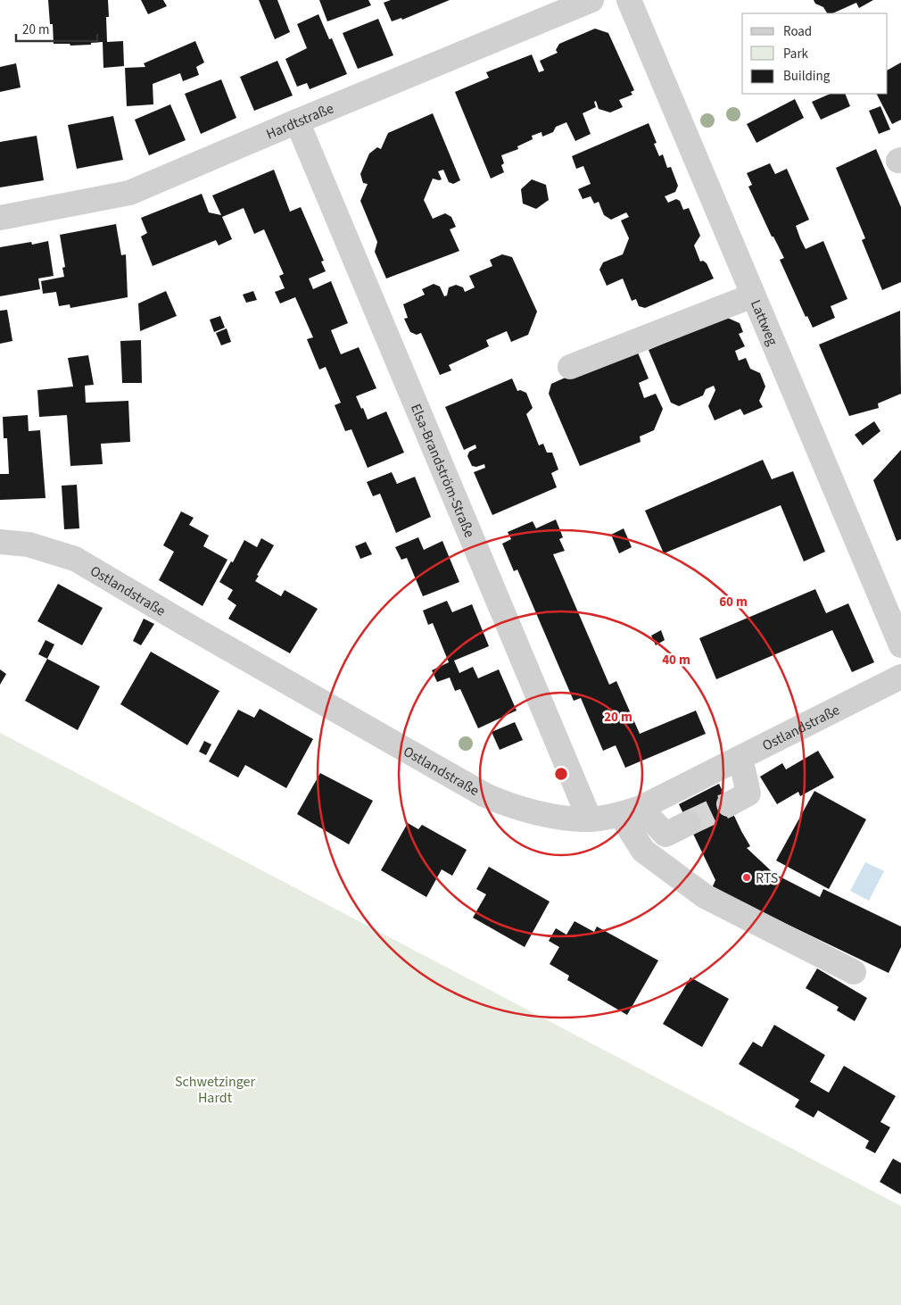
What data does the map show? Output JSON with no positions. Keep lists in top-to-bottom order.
{
  "streets": {
    "street": [
      "Hardtstraße",
      "Lattweg",
      "Elsa-Brandström-Straße",
      "Ostlandstraße"
    ]
  },
  "crossings": [
    ["Hardtstraße", "Elsa-Brandström-Straße"],
    ["Elsa-Brandström-Straße", "Ostlandstraße"]
  ],
  "parks": ["Schwetzinger Hardt"],
  "places": ["RTS"],
  "legend": ["Road", "Park", "Building"],
  "scale_bar": "20 m",
  "rings": ["60 m", "40 m", "20 m"]
}
